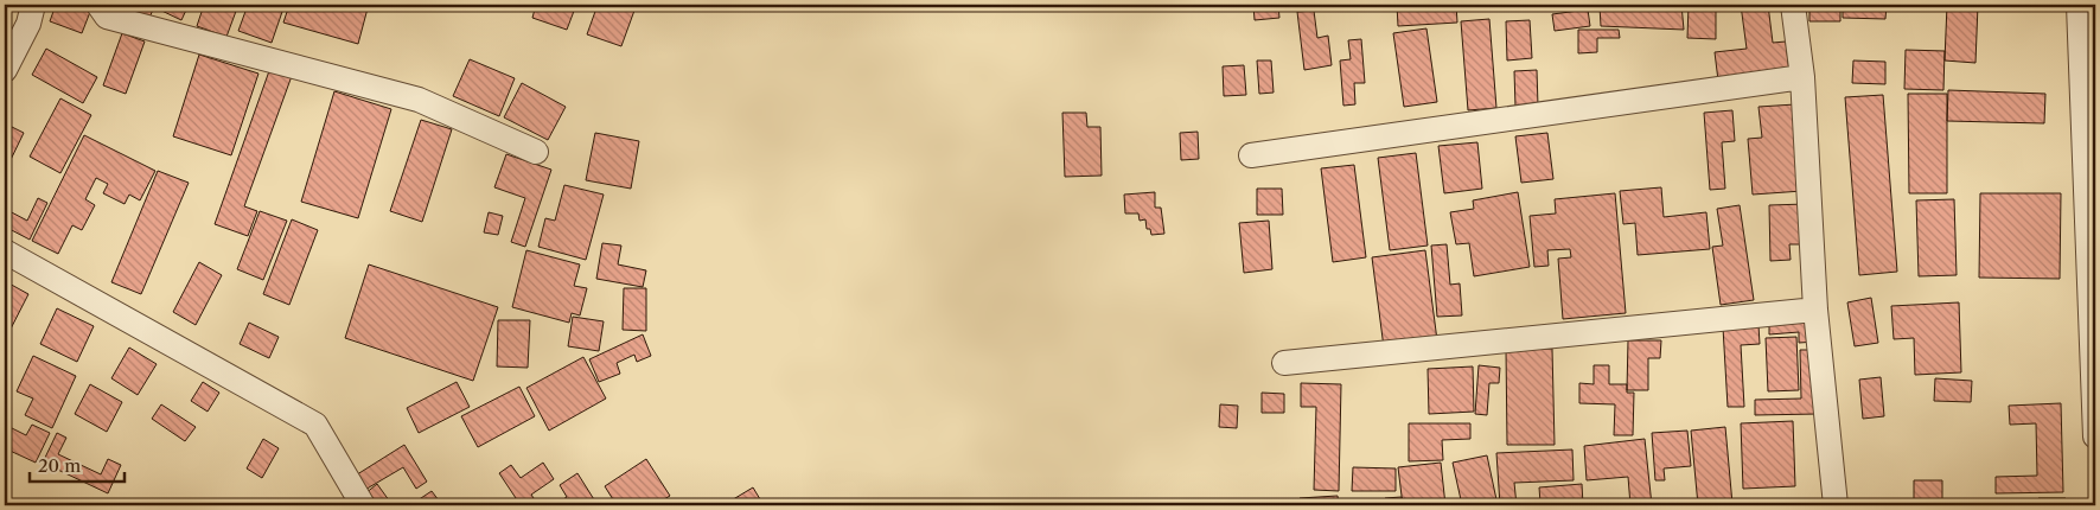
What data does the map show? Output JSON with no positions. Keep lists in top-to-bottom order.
{
  "scale_bar": "20 m"
}
